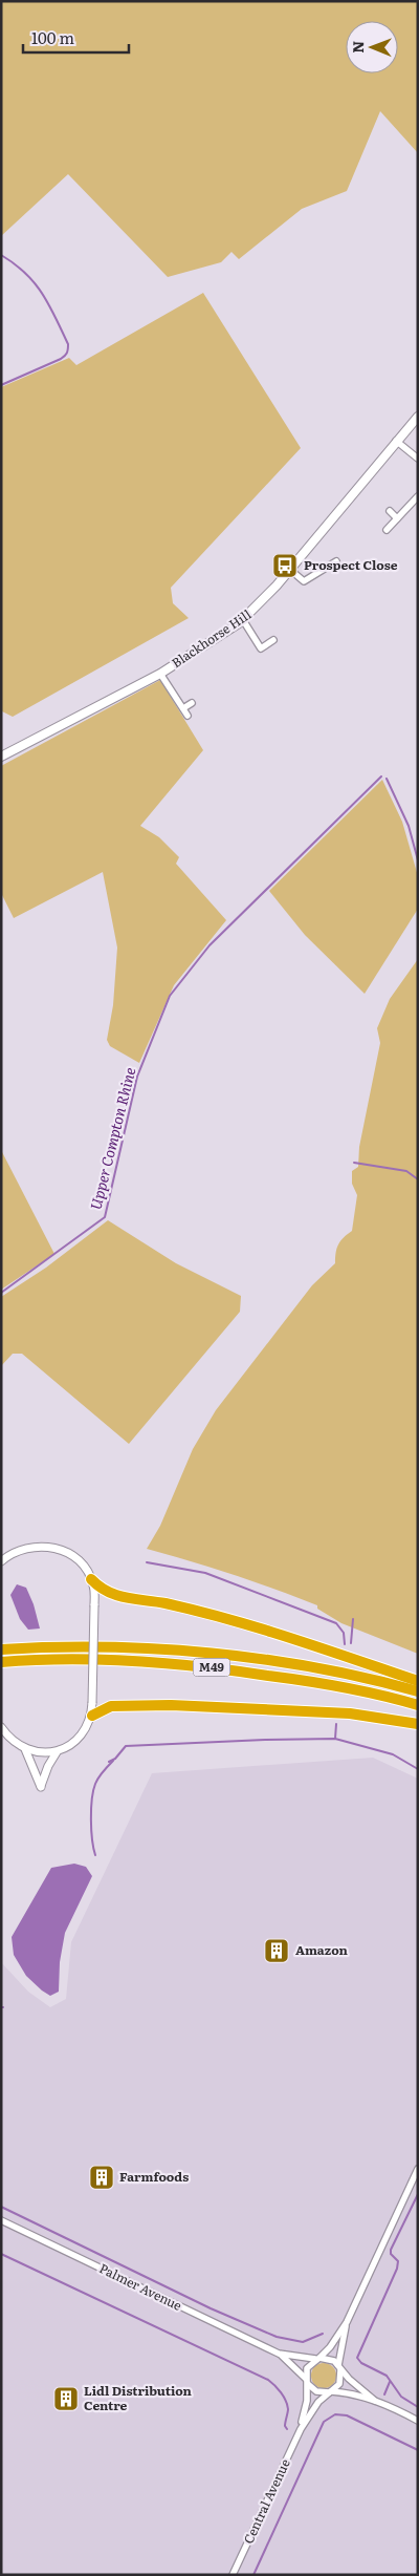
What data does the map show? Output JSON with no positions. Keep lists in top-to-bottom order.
{
  "streets": {
    "highway": ["M49"],
    "main road": ["Blackhorse Hill"],
    "street": ["Palmer Avenue", "Central Avenue"]
  },
  "water": ["Upper Compton Rhine"],
  "places": {
    "bus stop": ["Prospect Close"],
    "building": ["Amazon", "Farmfoods", "Lidl Distribution Centre"]
  },
  "scale_bar": "100 m",
  "north": "left"
}
